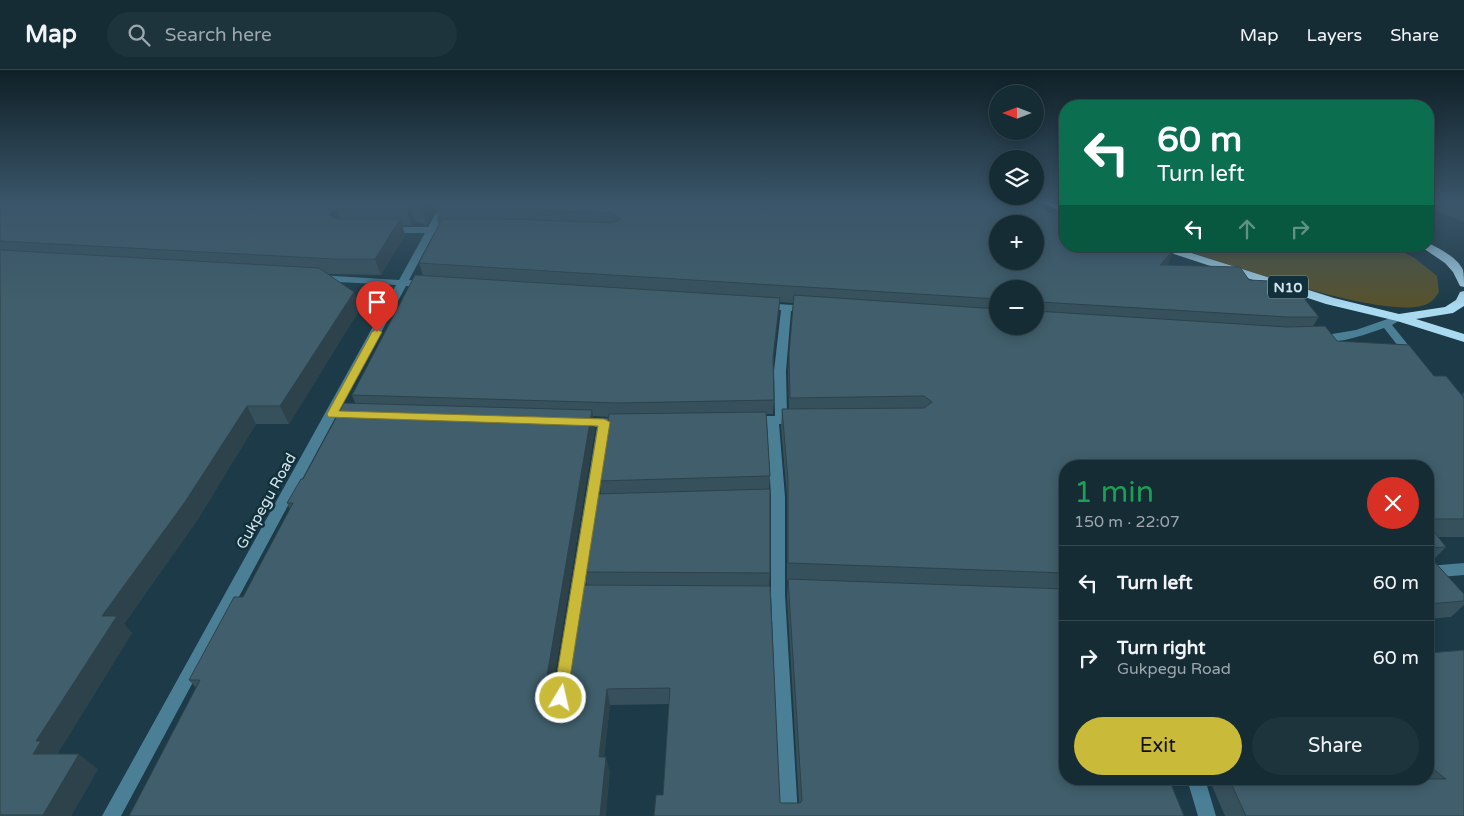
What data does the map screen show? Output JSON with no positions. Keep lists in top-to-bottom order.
{
  "streets": {
    "highway": ["N10"],
    "street": ["Gukpegu Road"]
  },
  "north": "left",
  "page": {
    "header": "Map",
    "search": "Search here",
    "nav": ["Map", "Layers", "Share"],
    "map_buttons": ["+", "−"],
    "turn": ["60 m", "Turn left"],
    "heading": ["1 min", "150 m · 22:07"],
    "list": [
      {
        "name": "Turn left",
        "value": "60 m"
      },
      {
        "name": "Turn right",
        "note": "Gukpegu Road",
        "value": "60 m"
      }
    ],
    "buttons": ["Exit", "Share"]
  }
}
